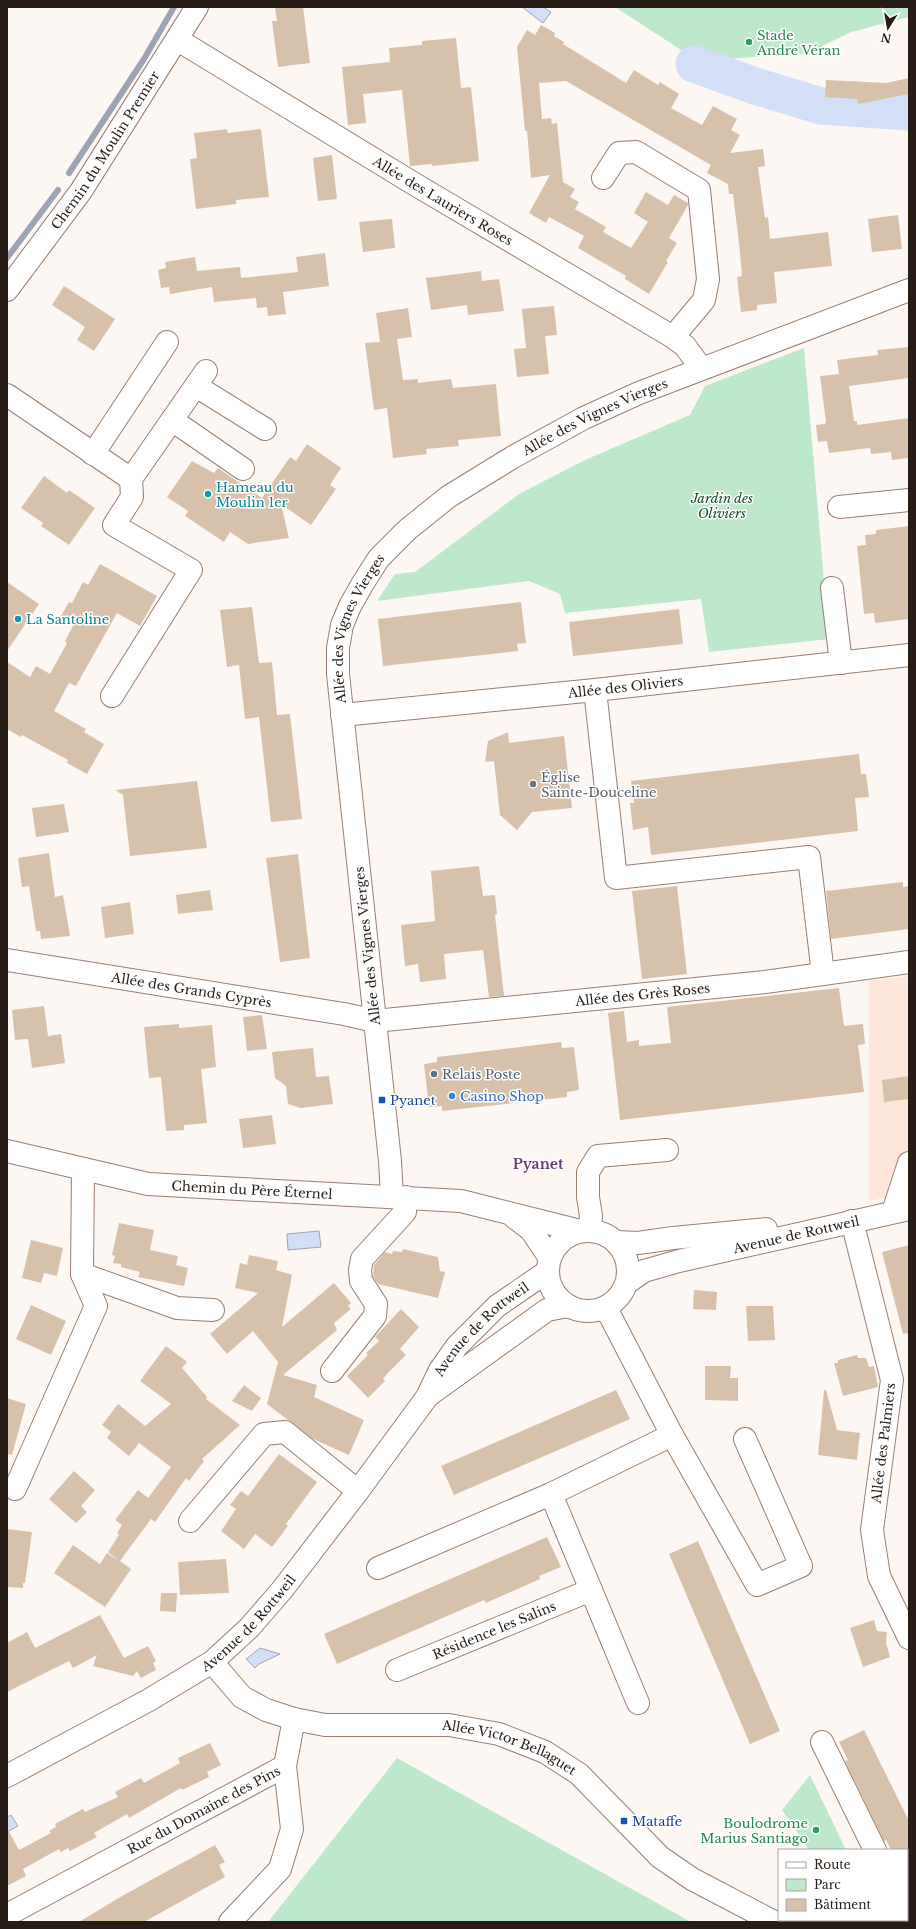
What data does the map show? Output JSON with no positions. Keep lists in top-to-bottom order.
{
  "streets": {
    "street": [
      "Chemin du Moulin Premier",
      "Allée des Lauriers Roses",
      "Allée des Vignes Vierges",
      "Allée des Oliviers",
      "Allée des Grands Cyprès",
      "Allée des Grès Roses",
      "Chemin du Père Éternel",
      "Avenue de Rottweil",
      "Allée des Palmiers",
      "Résidence les Salins",
      "Allée Victor Bellaguet",
      "Rue du Domaine des Pins"
    ]
  },
  "crossings": [
    ["Chemin du Moulin Premier", "Allée des Lauriers Roses"],
    ["Allée des Lauriers Roses", "Allée des Vignes Vierges"],
    ["Allée des Vignes Vierges", "Allée des Oliviers"],
    ["Allée des Vignes Vierges", "Allée des Grands Cyprès"],
    ["Allée des Vignes Vierges", "Allée des Grès Roses"],
    ["Allée des Vignes Vierges", "Chemin du Père Éternel"],
    ["Allée des Grands Cyprès", "Allée des Grès Roses"],
    ["Chemin du Père Éternel", "Avenue de Rottweil"],
    ["Avenue de Rottweil", "Allée des Palmiers"],
    ["Avenue de Rottweil", "Allée Victor Bellaguet"]
  ],
  "districts": ["Pyanet"],
  "parks": ["Jardin des Oliviers"],
  "places": {
    "other": [
      "Stade André Véran",
      "Hameau du Moulin 1er",
      "La Santoline",
      "Église Sainte-Douceline",
      "Relais Poste",
      "Casino Shop",
      "Boulodrome Marius Santiago"
    ],
    "transit": ["Pyanet", "Mataffe"]
  },
  "legend": ["Route", "Parc", "Bâtiment"],
  "north": "bottom"
}
